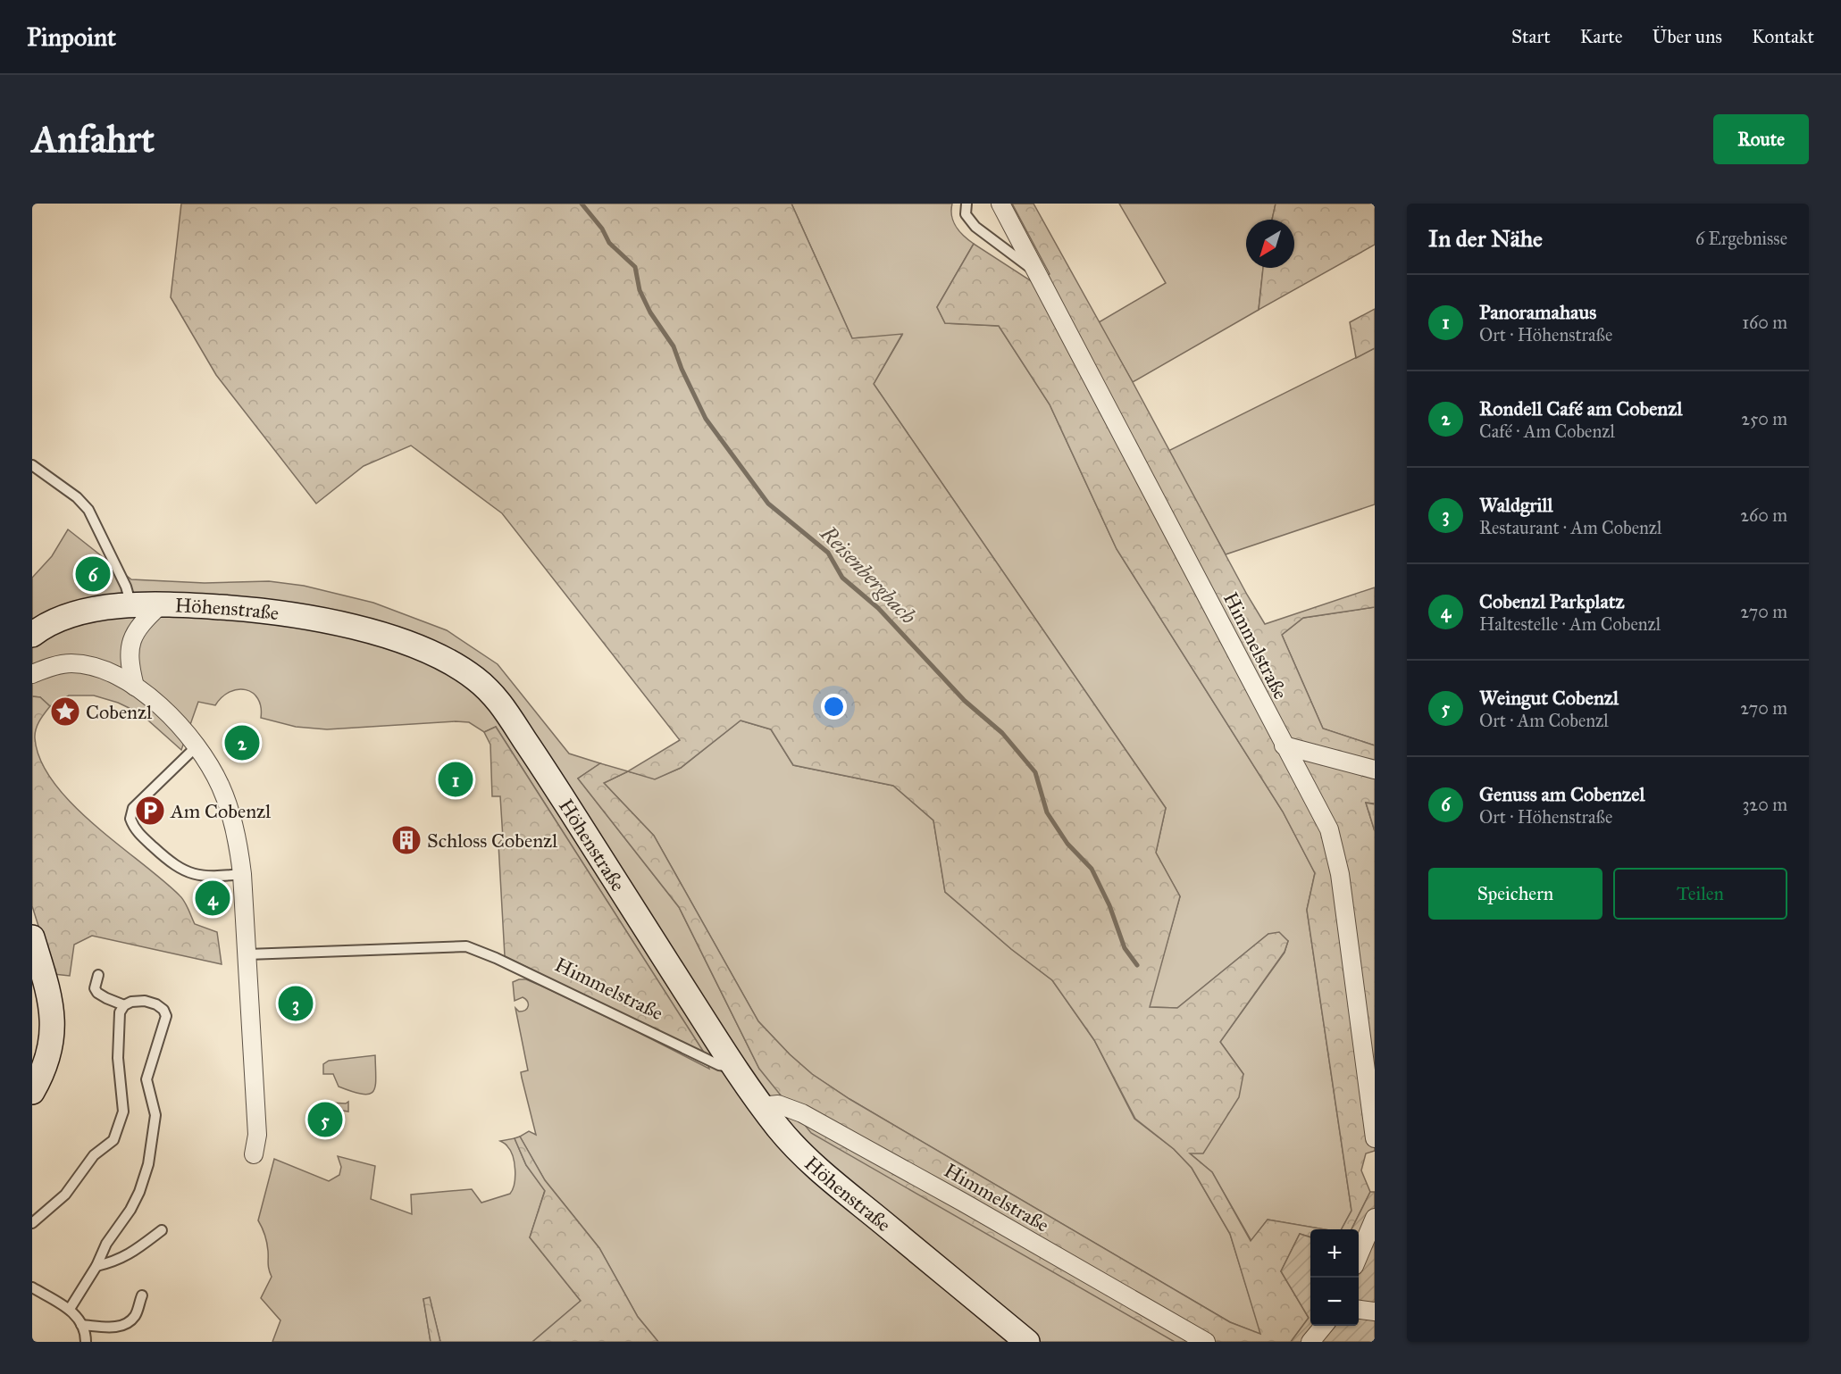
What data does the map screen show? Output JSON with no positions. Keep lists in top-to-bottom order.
{
  "streets": {
    "street": ["Höhenstraße", "Himmelstraße"]
  },
  "crossings": [
    ["Höhenstraße", "Himmelstraße"]
  ],
  "water": ["Reisenbergbach"],
  "places": {
    "place": ["Cobenzl"],
    "parking": ["Am Cobenzl"],
    "building": ["Schloss Cobenzl"]
  },
  "north": "bottom left",
  "page": {
    "header": "Pinpoint",
    "nav": [
      "Start",
      "Karte",
      "Über uns",
      "Kontakt"
    ],
    "buttons": [
      "Route",
      ["Speichern", "Teilen"]
    ],
    "title": "Anfahrt",
    "heading": ["In der Nähe", "6 Ergebnisse"],
    "list": [
      {
        "mark": "1",
        "name": "Panoramahaus",
        "note": "Ort · Höhenstraße",
        "value": "160 m"
      },
      {
        "mark": "2",
        "name": "Rondell Café am Cobenzl",
        "note": "Café · Am Cobenzl",
        "value": "250 m"
      },
      {
        "mark": "3",
        "name": "Waldgrill",
        "note": "Restaurant · Am Cobenzl",
        "value": "260 m"
      },
      {
        "mark": "4",
        "name": "Cobenzl Parkplatz",
        "note": "Haltestelle · Am Cobenzl",
        "value": "270 m"
      },
      {
        "mark": "5",
        "name": "Weingut Cobenzl",
        "note": "Ort · Am Cobenzl",
        "value": "270 m"
      },
      {
        "mark": "6",
        "name": "Genuss am Cobenzel",
        "note": "Ort · Höhenstraße",
        "value": "320 m"
      }
    ],
    "pins": [
      "6",
      "2",
      "1",
      "4",
      "3",
      "5"
    ],
    "map_buttons": ["+", "−"]
  }
}
